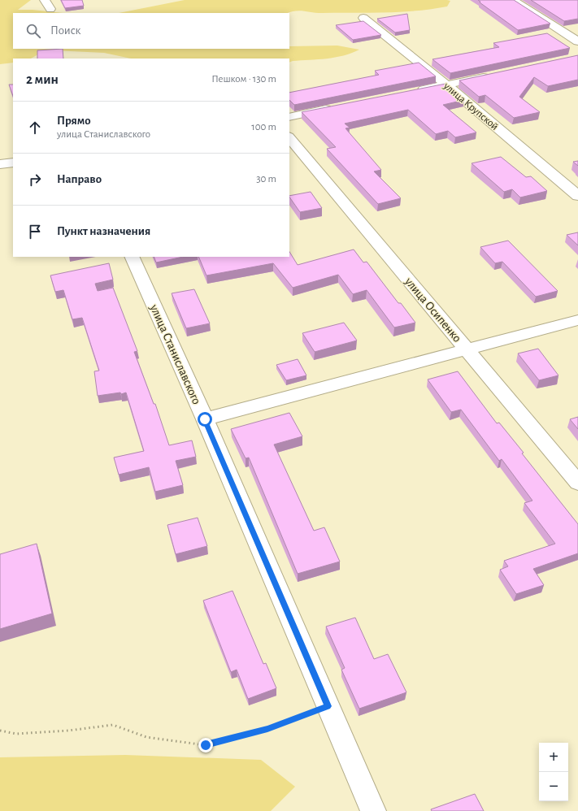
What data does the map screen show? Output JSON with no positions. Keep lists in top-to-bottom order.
{
  "streets": {
    "street": ["улица Крупской", "улица Осипенко", "улица Станиславского"]
  },
  "page": {
    "search": "Поиск",
    "heading": ["2 мин", "Пешком · 130 m"],
    "list": [
      ["Прямо", "улица Станиславского", "100 m"],
      ["Направо", "30 m"],
      "Пункт назначения"
    ],
    "map_buttons": ["+", "−"]
  }
}
